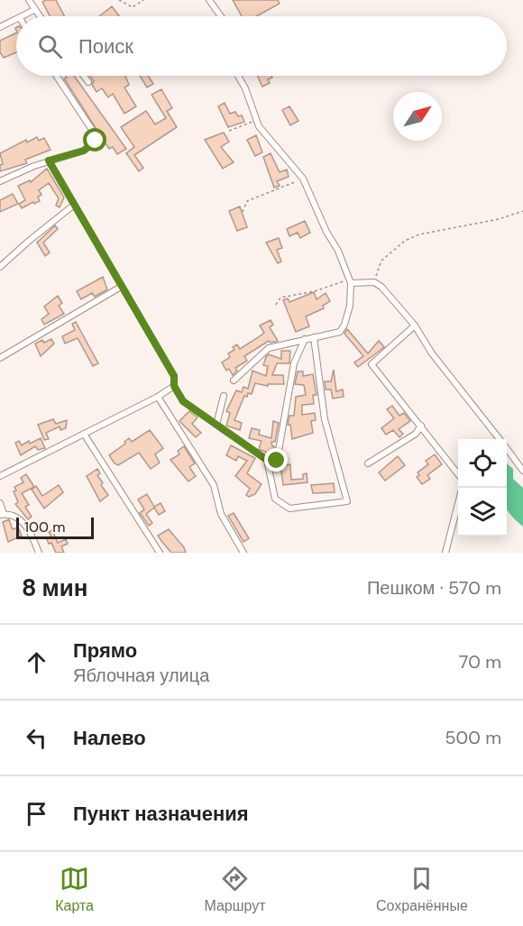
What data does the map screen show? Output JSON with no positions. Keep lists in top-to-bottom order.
{
  "scale_bar": "100 m",
  "north": "top right",
  "page": {
    "search": "Поиск",
    "scale": "100 m",
    "heading": ["8 мин", "Пешком · 570 m"],
    "list": [
      ["Прямо", "Яблочная улица", "70 m"],
      ["Налево", "500 m"],
      "Пункт назначения"
    ],
    "nav": ["Карта", "Маршрут", "Сохранённые"]
  }
}
